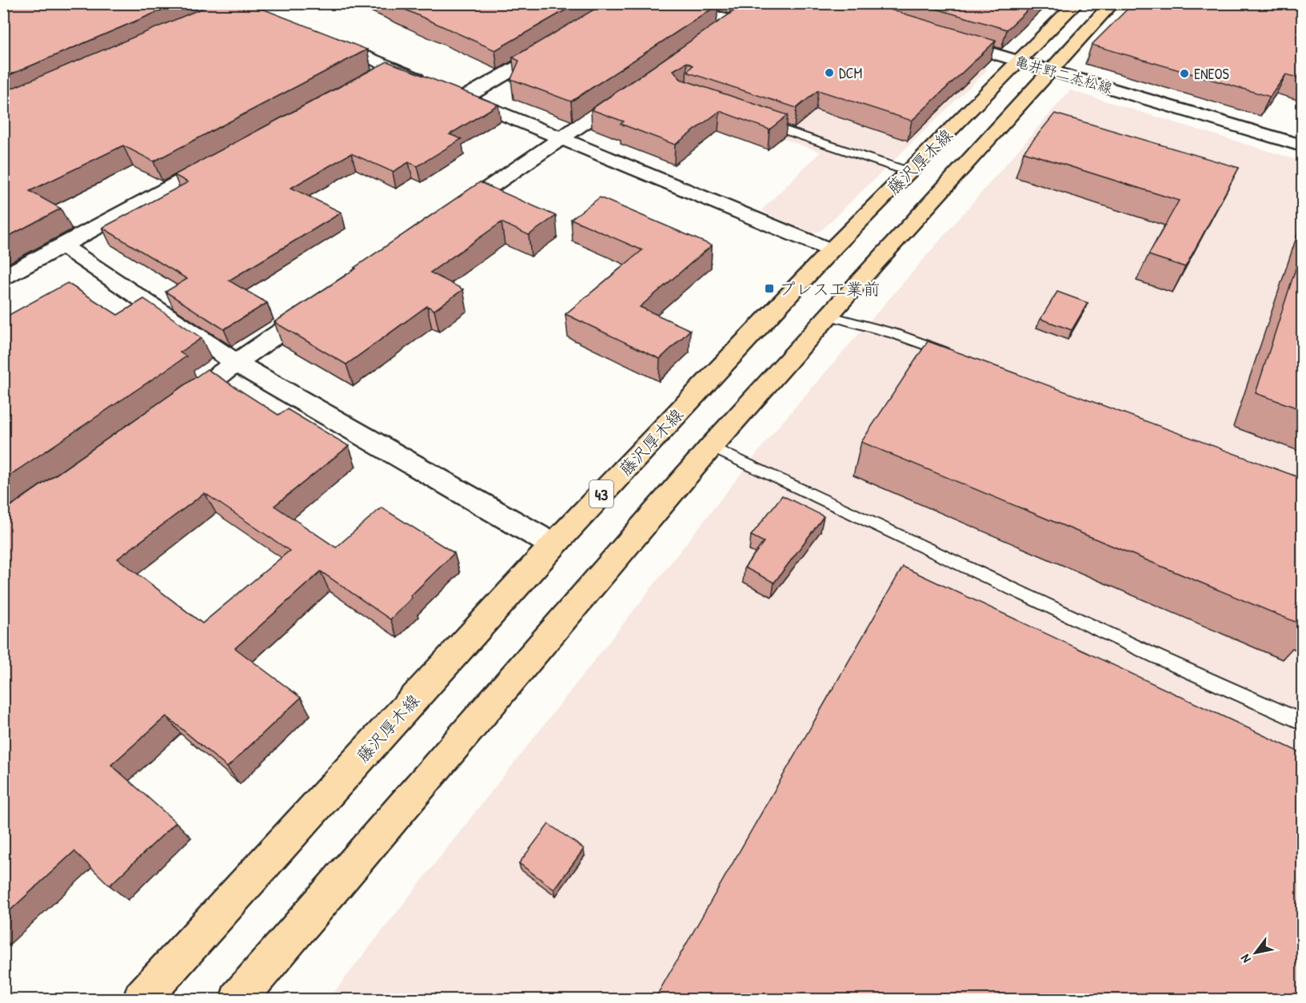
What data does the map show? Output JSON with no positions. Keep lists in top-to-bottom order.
{
  "streets": {
    "main road": ["藤沢厚木線", "43"],
    "street": ["亀井野二本松線"]
  },
  "crossings": [
    ["亀井野二本松線", "藤沢厚木線"]
  ],
  "places": {
    "other": ["DCM", "ENEOS"],
    "transit": ["プレス工業前"]
  },
  "north": "bottom left"
}
